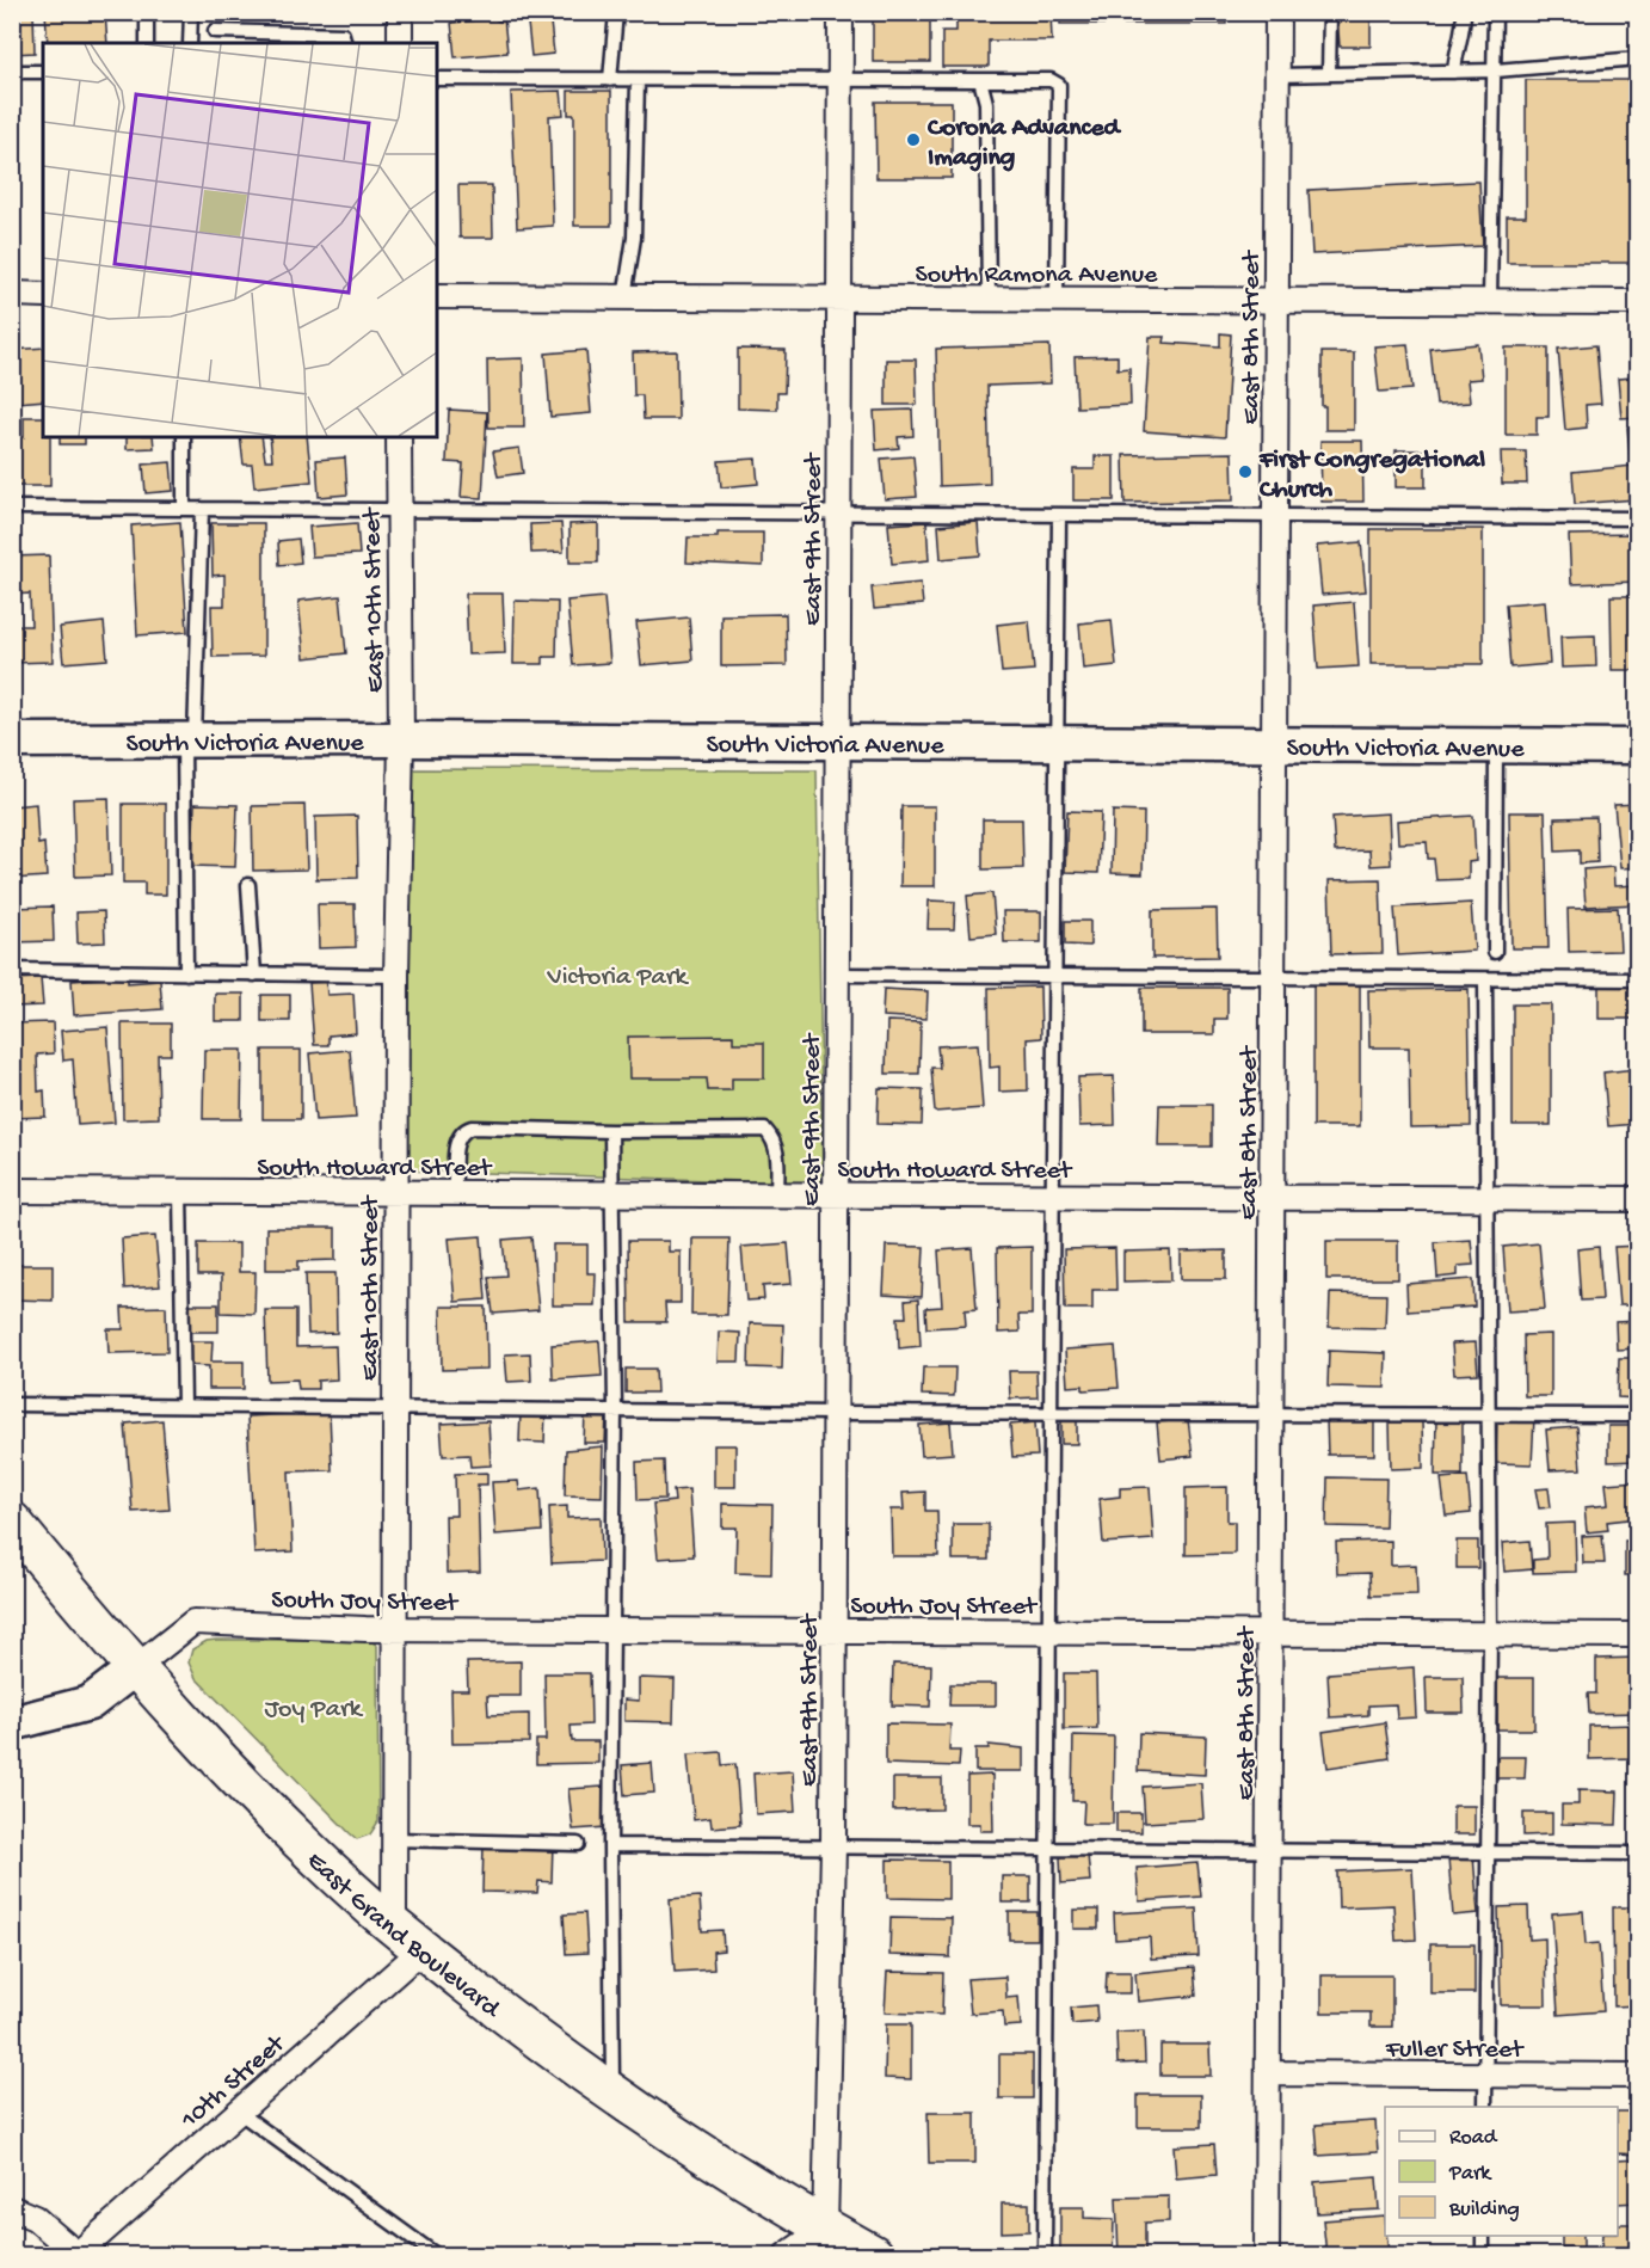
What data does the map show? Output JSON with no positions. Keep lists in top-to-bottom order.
{
  "streets": {
    "main road": ["East Grand Boulevard"],
    "street": [
      "South Ramona Avenue",
      "East 8th Street",
      "East 9th Street",
      "East 10th Street",
      "South Victoria Avenue",
      "South Howard Street",
      "South Joy Street",
      "Fuller Street",
      "10th Street"
    ]
  },
  "crossings": [
    ["South Ramona Avenue", "East 8th Street"],
    ["South Ramona Avenue", "East 9th Street"],
    ["East 8th Street", "South Victoria Avenue"],
    ["East 8th Street", "South Howard Street"],
    ["East 8th Street", "South Joy Street"],
    ["East 8th Street", "Fuller Street"],
    ["East 9th Street", "South Victoria Avenue"],
    ["East 9th Street", "South Howard Street"],
    ["East 9th Street", "South Joy Street"],
    ["East 9th Street", "East Grand Boulevard"],
    ["East 10th Street", "South Victoria Avenue"],
    ["East 10th Street", "South Howard Street"],
    ["East 10th Street", "South Joy Street"],
    ["East 10th Street", "East Grand Boulevard"],
    ["South Joy Street", "East Grand Boulevard"],
    ["East Grand Boulevard", "10th Street"]
  ],
  "parks": ["Victoria Park", "Joy Park"],
  "places": ["Corona Advanced Imaging", "First Congregational Church"],
  "legend": ["Road", "Park", "Building"]
}
